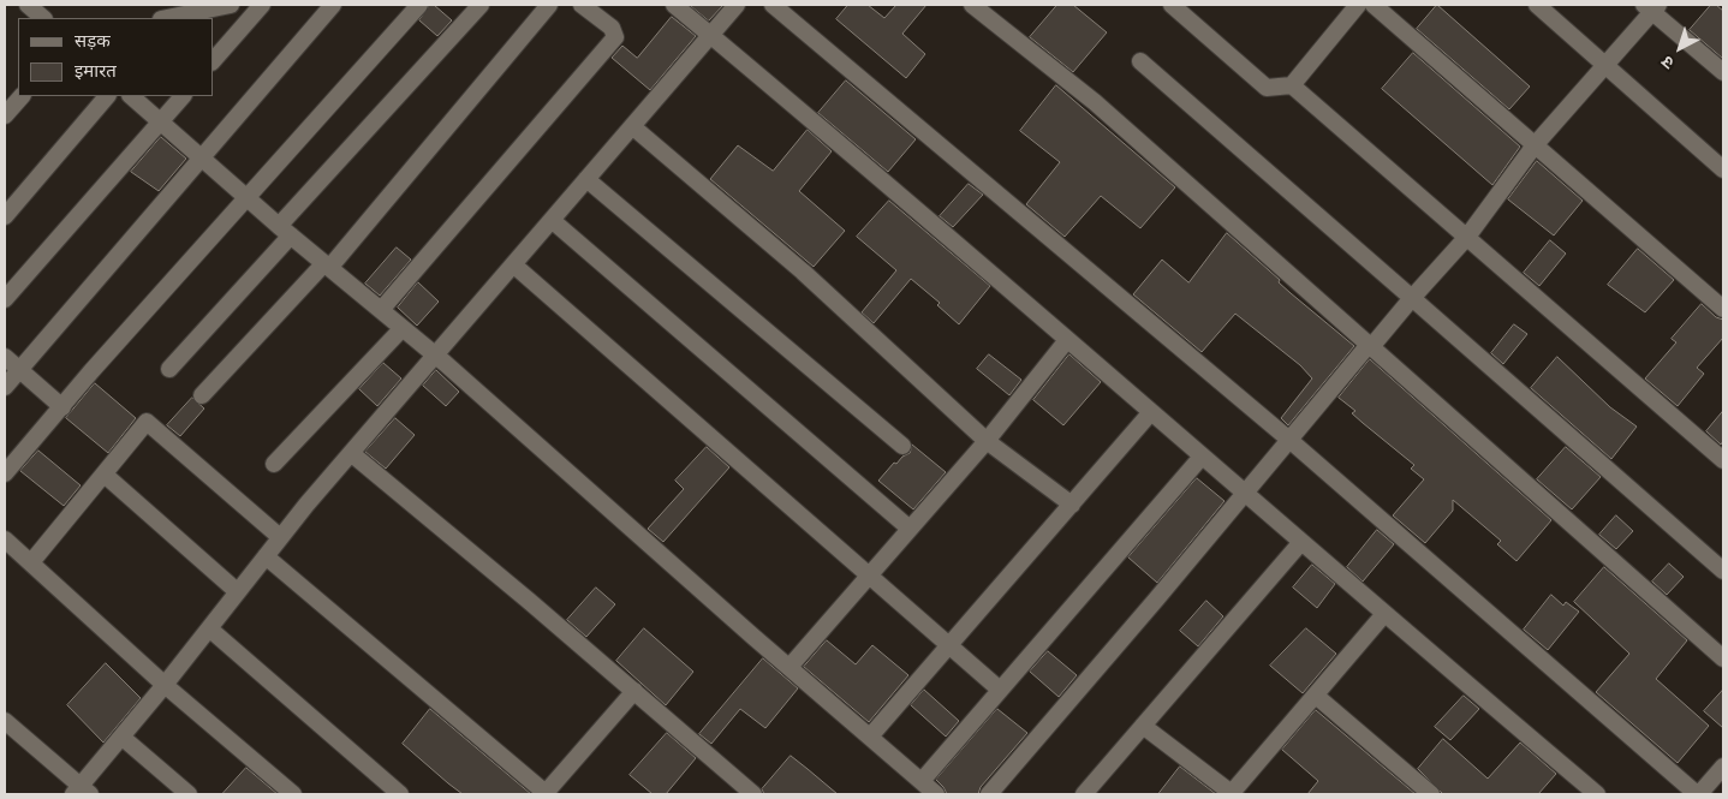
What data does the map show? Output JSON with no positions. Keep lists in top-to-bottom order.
{
  "legend": ["सड़क", "इमारत"],
  "north": "bottom left"
}
